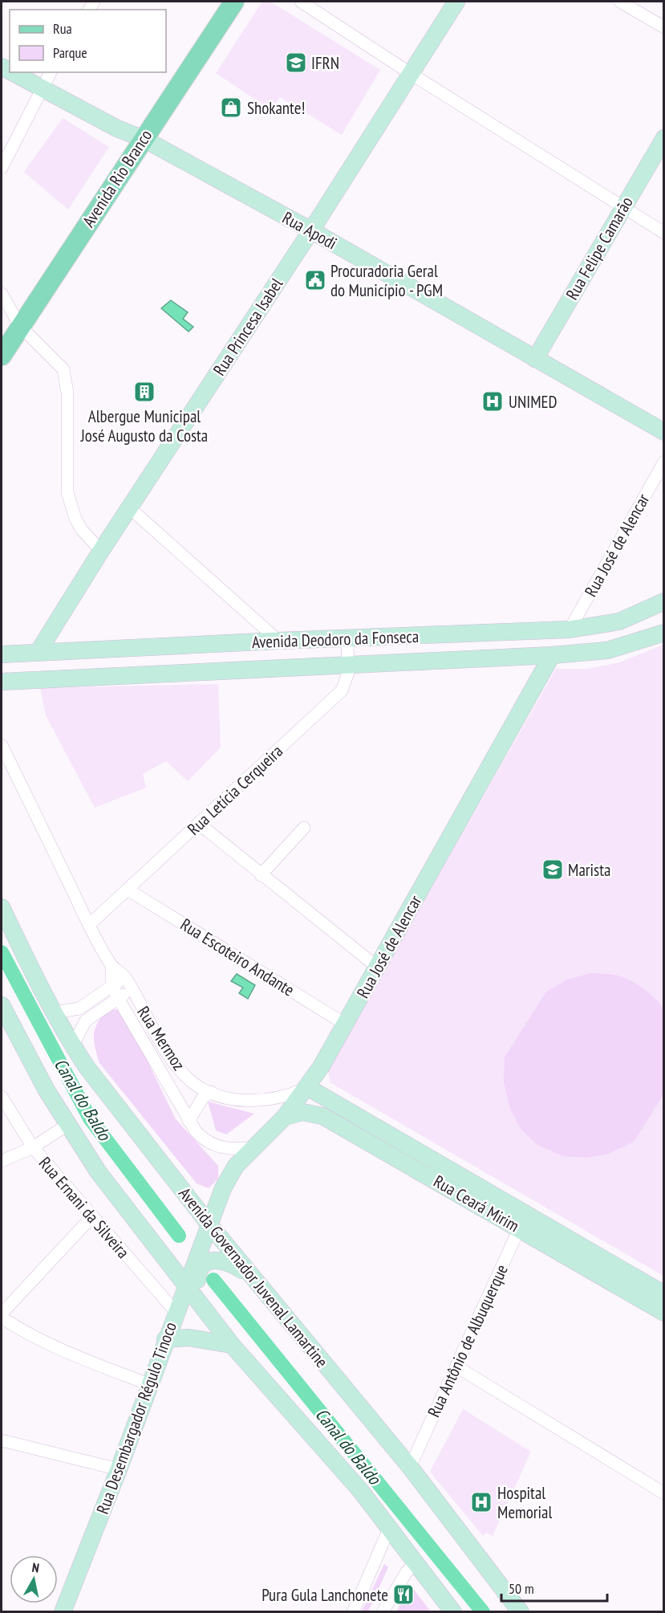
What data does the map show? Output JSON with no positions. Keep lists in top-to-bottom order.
{
  "streets": {
    "main road": [
      "Avenida Rio Branco",
      "Rua Apodi",
      "Rua Felipe Camarão",
      "Rua Princesa Isabel",
      "Rua José de Alencar",
      "Avenida Deodoro da Fonseca",
      "Rua Ceará Mirim",
      "Avenida Governador Juvenal Lamartine",
      "Rua Desembargador Régulo Tinoco"
    ],
    "street": [
      "Rua Letícia Cerqueira",
      "Rua Escoteiro Andante",
      "Rua Mermoz",
      "Rua Ernani da Silveira",
      "Rua Antônio de Albuquerque"
    ]
  },
  "crossings": [
    ["Avenida Rio Branco", "Rua Apodi"],
    ["Rua Apodi", "Rua Felipe Camarão"],
    ["Rua Apodi", "Rua Princesa Isabel"],
    ["Rua Princesa Isabel", "Avenida Deodoro da Fonseca"],
    ["Rua José de Alencar", "Avenida Deodoro da Fonseca"],
    ["Rua José de Alencar", "Rua Escoteiro Andante"],
    ["Rua José de Alencar", "Rua Mermoz"],
    ["Rua José de Alencar", "Rua Ceará Mirim"],
    ["Rua José de Alencar", "Avenida Governador Juvenal Lamartine"],
    ["Rua José de Alencar", "Rua Desembargador Régulo Tinoco"],
    ["Avenida Deodoro da Fonseca", "Rua Letícia Cerqueira"],
    ["Rua Letícia Cerqueira", "Rua Escoteiro Andante"],
    ["Rua Letícia Cerqueira", "Rua Mermoz"],
    ["Rua Mermoz", "Rua Ceará Mirim"],
    ["Rua Ceará Mirim", "Rua Antônio de Albuquerque"],
    ["Rua Ernani da Silveira", "Rua Desembargador Régulo Tinoco"],
    ["Avenida Governador Juvenal Lamartine", "Rua Antônio de Albuquerque"],
    ["Avenida Governador Juvenal Lamartine", "Rua Desembargador Régulo Tinoco"]
  ],
  "water": ["Canal do Baldo"],
  "places": {
    "school or university": ["IFRN", "Marista"],
    "shop": ["Shokante!"],
    "public building": ["Procuradoria Geral do Município - PGM"],
    "building": ["Albergue Municipal José Augusto da Costa"],
    "hospital": ["UNIMED", "Hospital Memorial"],
    "restaurant": ["Pura Gula Lanchonete"]
  },
  "legend": ["Rua", "Parque"],
  "scale_bar": "50 m",
  "north": "top"
}
